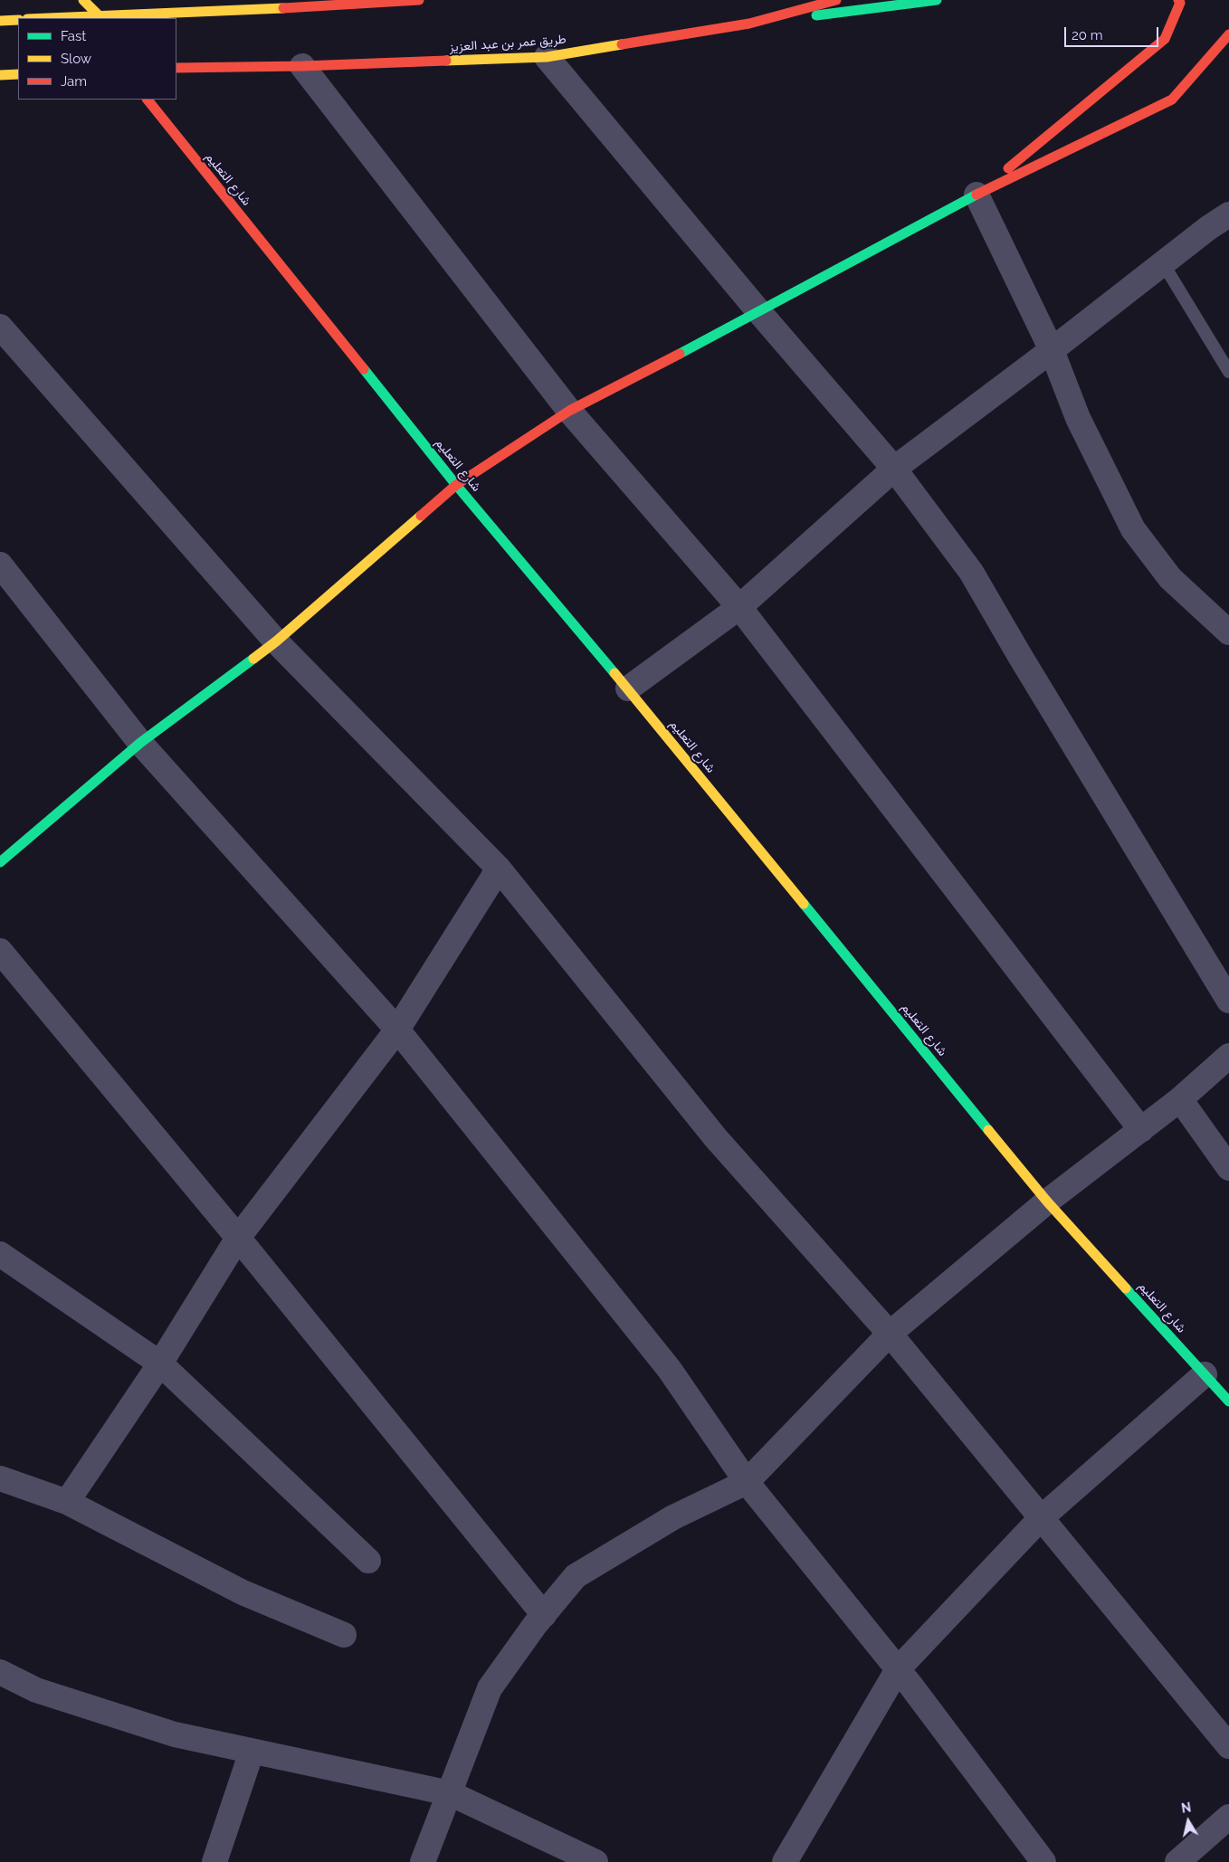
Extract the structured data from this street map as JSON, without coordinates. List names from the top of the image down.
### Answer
{
  "streets": {
    "street": ["طريق عمر بن عبد العزيز", "شارع التعليم"]
  },
  "legend": ["Fast", "Slow", "Jam"],
  "scale_bar": "20 m",
  "north": "top"
}
